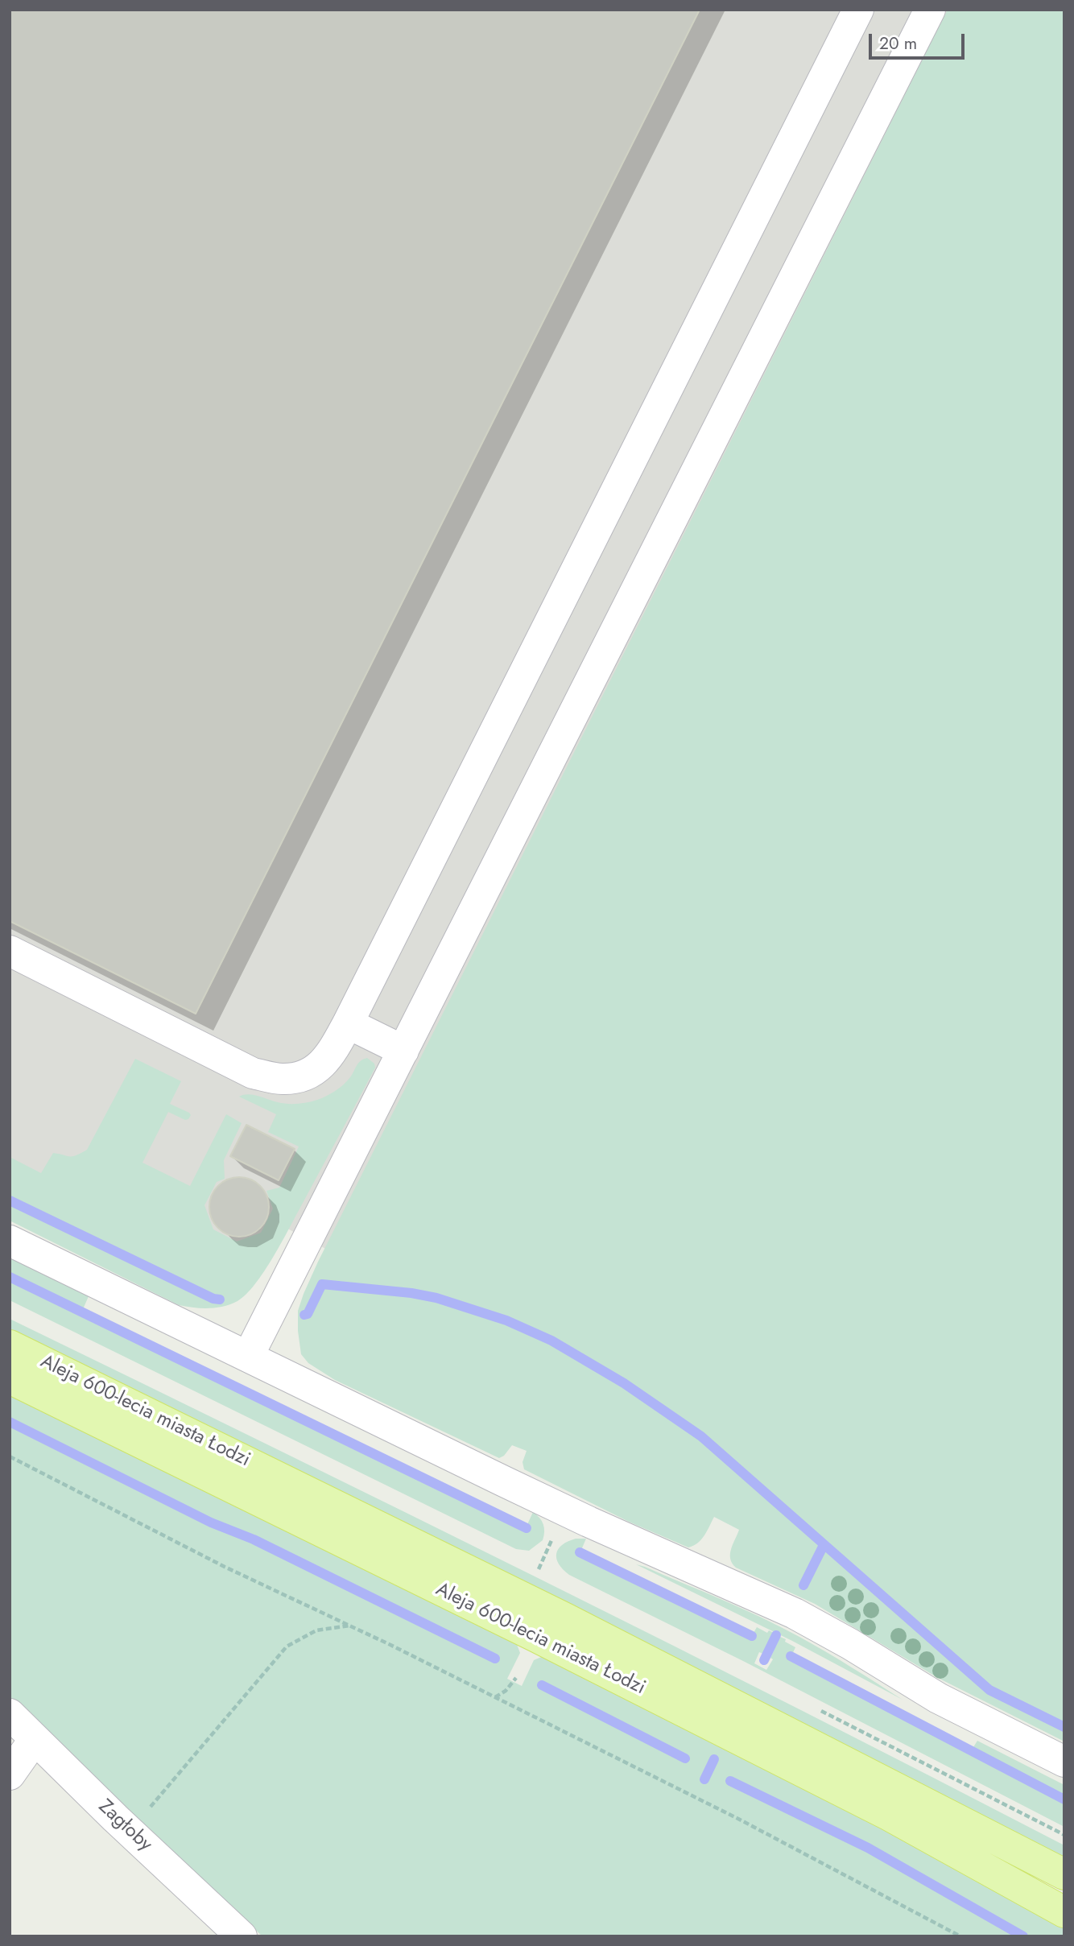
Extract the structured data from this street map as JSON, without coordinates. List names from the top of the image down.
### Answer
{
  "streets": {
    "main road": ["Aleja 600-lecia miasta Łodzi"],
    "street": ["Zagłoby"]
  },
  "scale_bar": "20 m"
}
